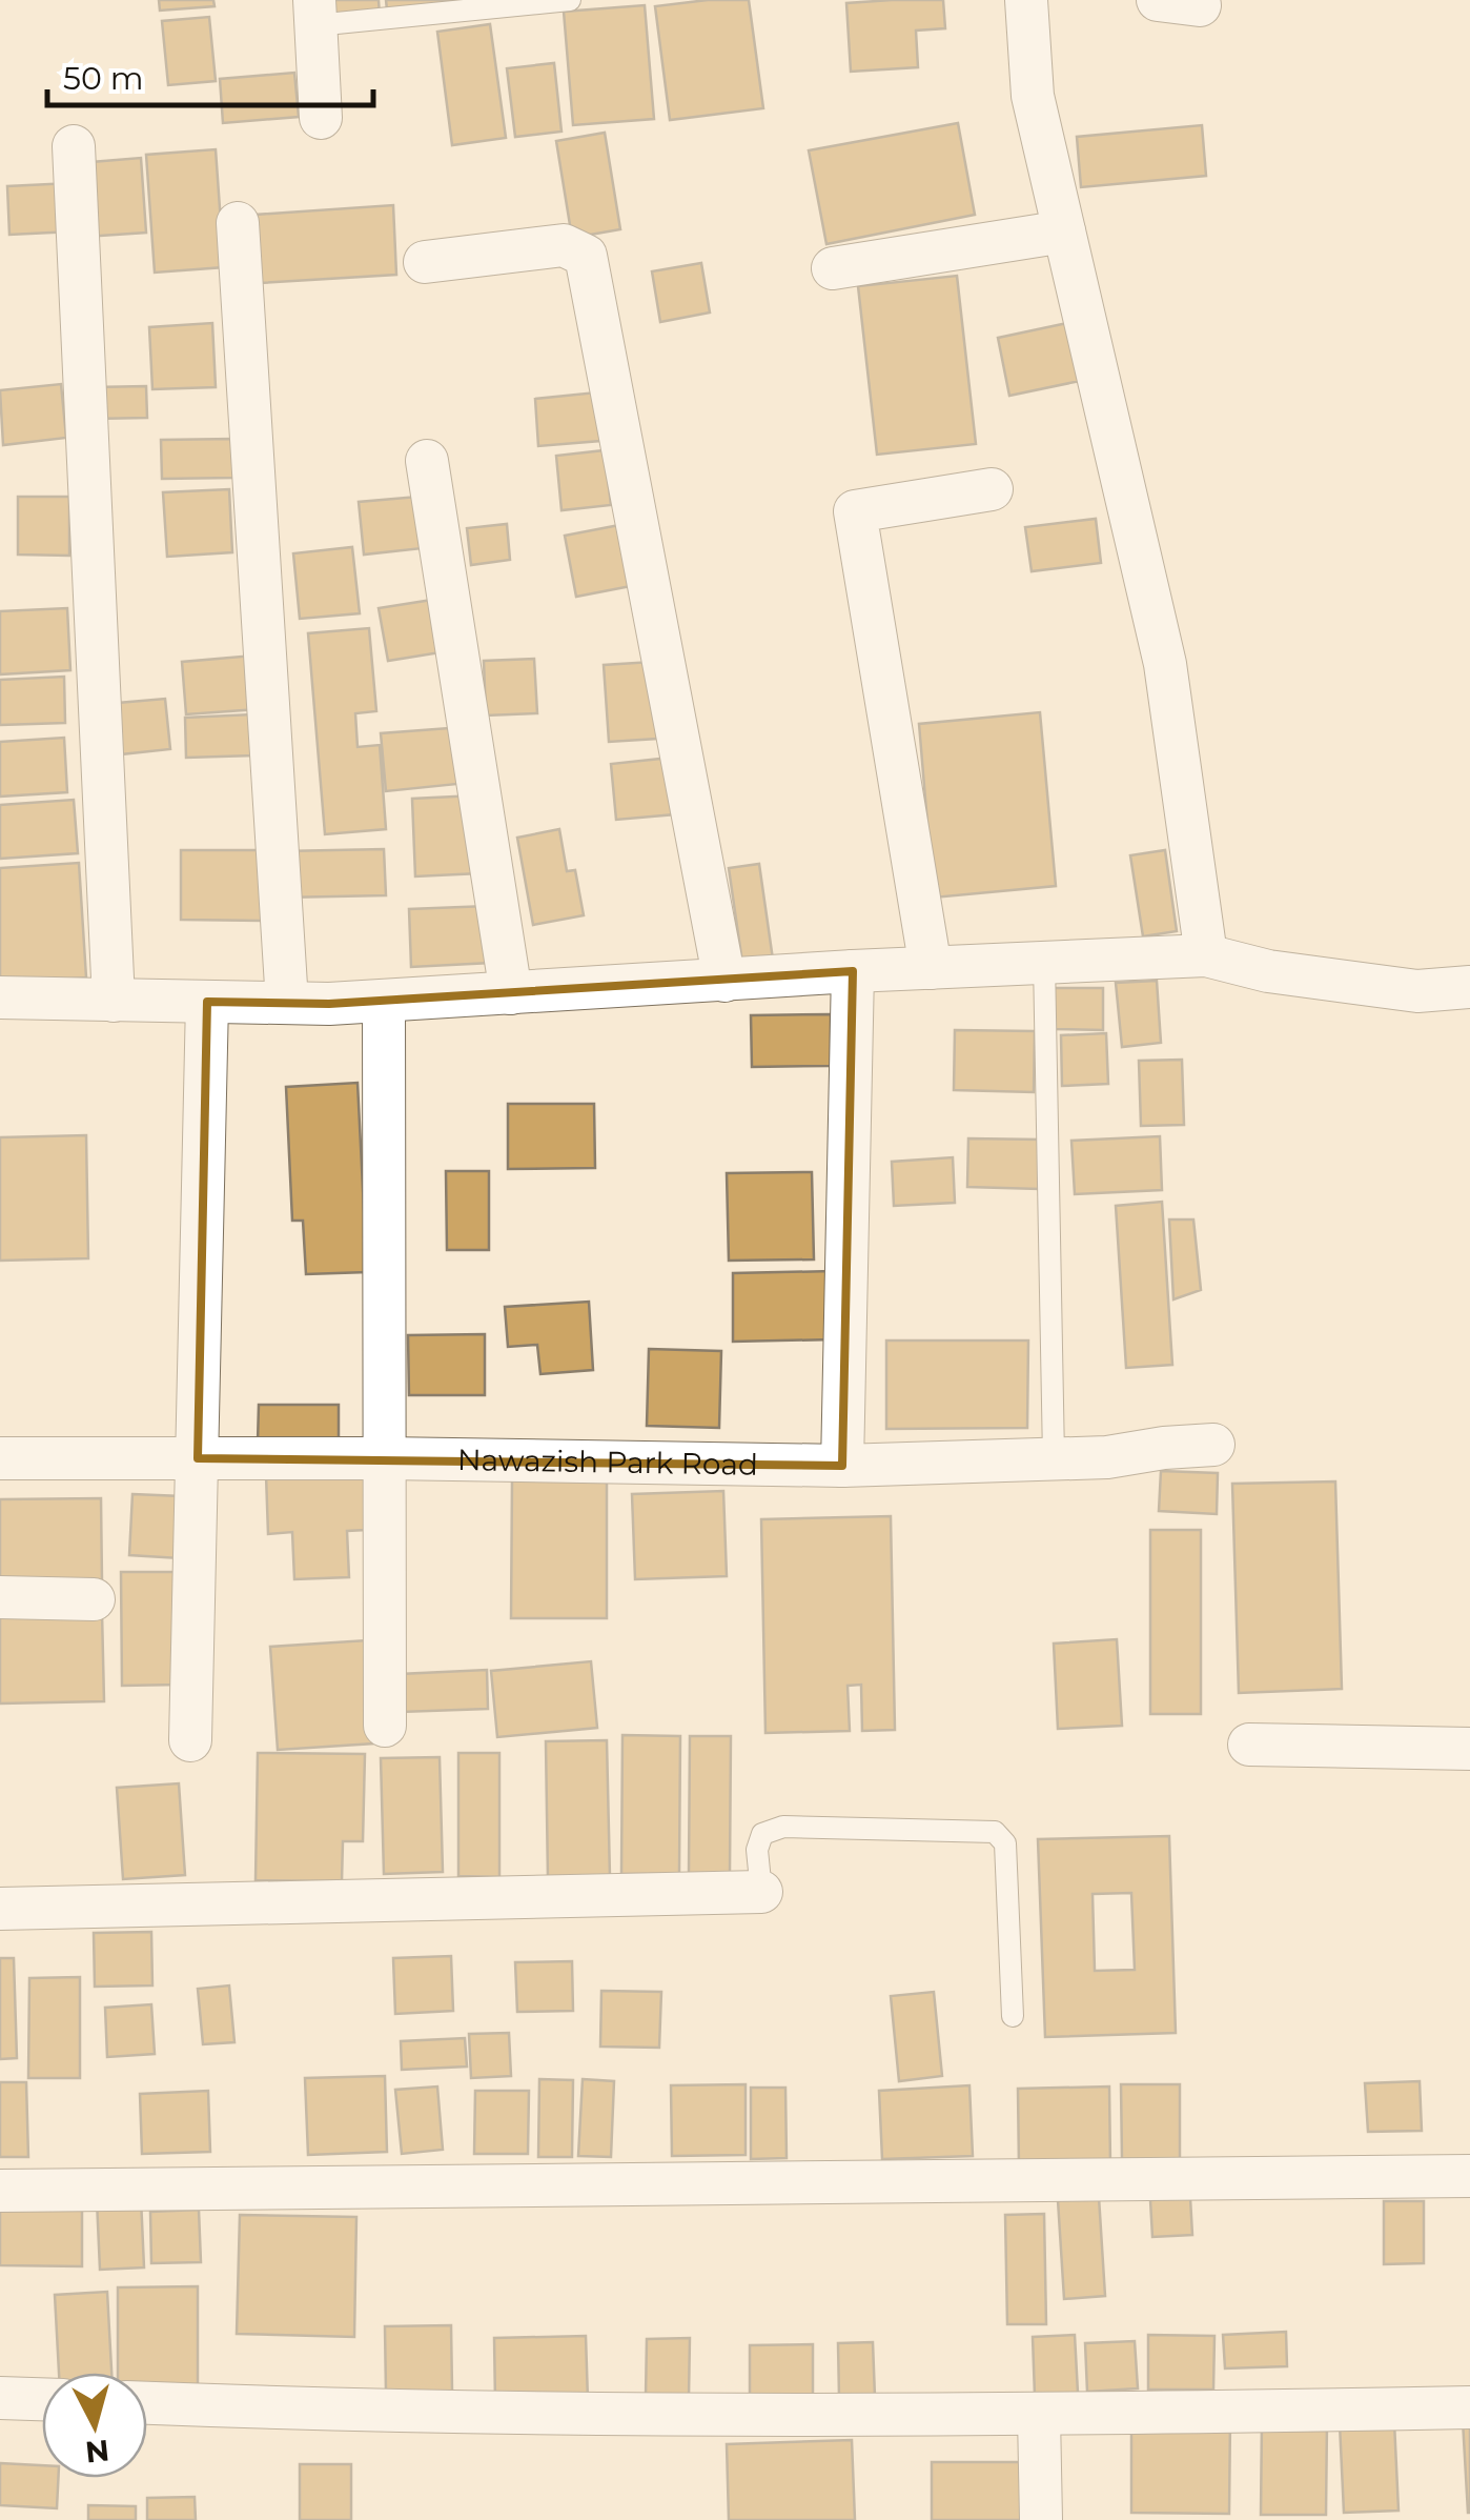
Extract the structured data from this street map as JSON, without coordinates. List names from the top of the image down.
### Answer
{
  "streets": {
    "street": ["Nawazish Park Road"]
  },
  "scale_bar": "50 m",
  "north": "bottom"
}
